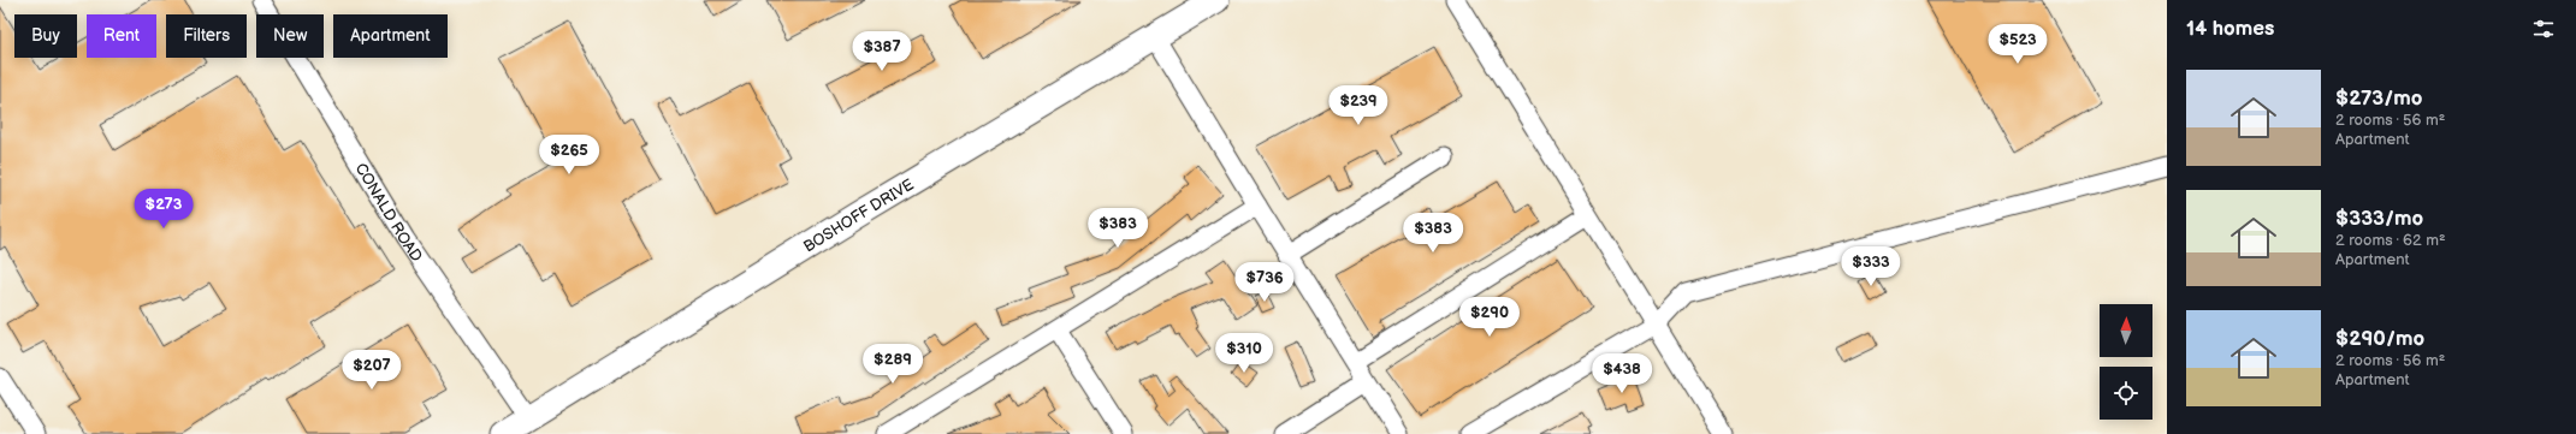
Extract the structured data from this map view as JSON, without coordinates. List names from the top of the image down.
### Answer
{
  "streets": {
    "main road": ["BOSHOFF DRIVE"],
    "street": ["CONALD ROAD"]
  },
  "crossings": [
    ["CONALD ROAD", "BOSHOFF DRIVE"]
  ],
  "north": "top",
  "page": {
    "heading": "14 homes",
    "chip": [
      "Buy",
      "Rent",
      "Filters",
      "New",
      "Apartment"
    ],
    "price": [
      "$523",
      "$387",
      "$239",
      "$265",
      "$273",
      "$383",
      "$383",
      "$333",
      "$736",
      "$290",
      "$310",
      "$289",
      "$207",
      "$438"
    ],
    "list": [
      {
        "name": "$273/mo",
        "note": "2 rooms · 56 m² · Apartment"
      },
      {
        "name": "$333/mo",
        "note": "2 rooms · 62 m² · Apartment"
      },
      {
        "name": "$290/mo",
        "note": "2 rooms · 56 m² · Apartment"
      }
    ]
  }
}
